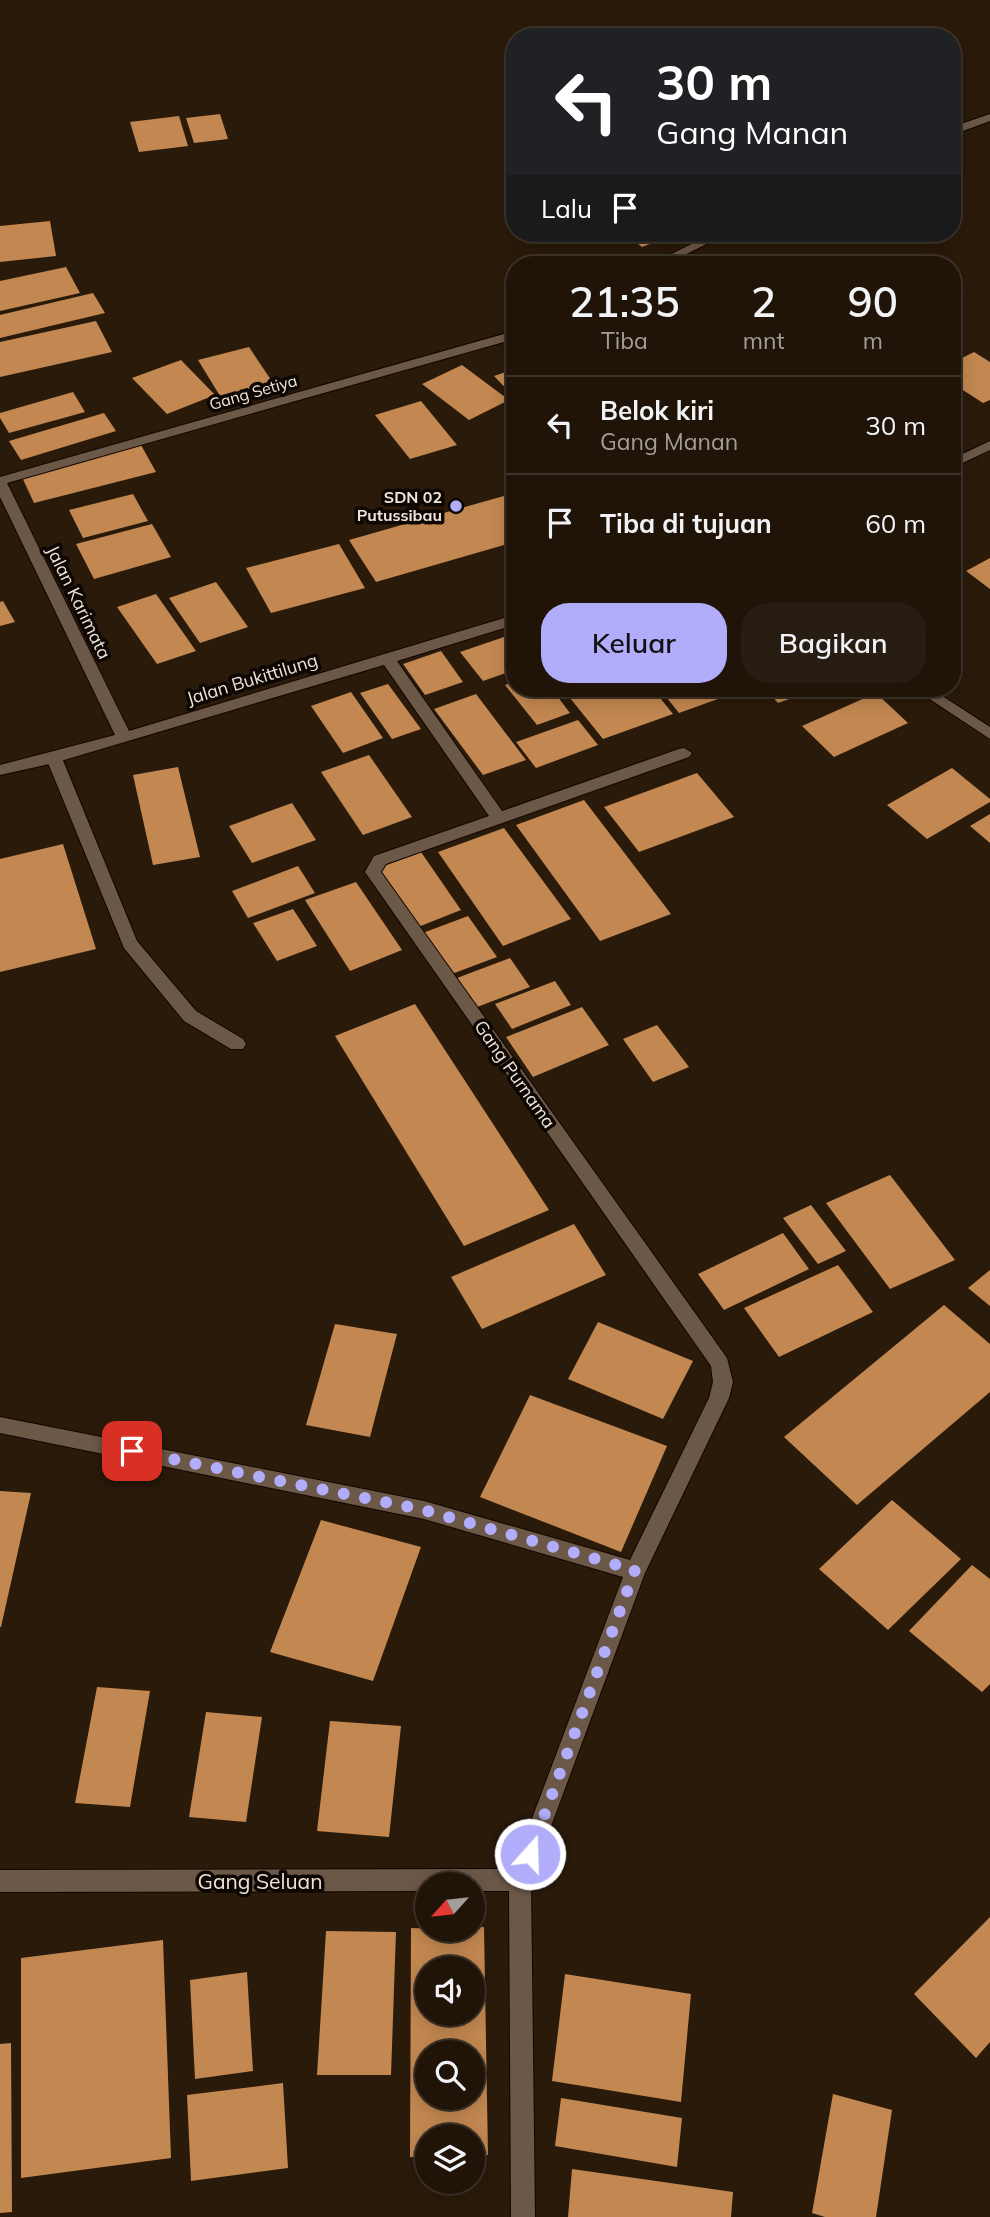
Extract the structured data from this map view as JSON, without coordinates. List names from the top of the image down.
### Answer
{
  "streets": {
    "street": [
      "Gang Setiya",
      "Jalan Karimata",
      "Jalan Bukittilung",
      "Gang Purnama",
      "Gang Seluan"
    ]
  },
  "crossings": [
    ["Gang Setiya", "Jalan Karimata"],
    ["Jalan Karimata", "Jalan Bukittilung"]
  ],
  "places": ["SDN 02 Putussibau"],
  "north": "bottom left",
  "page": {
    "turn": ["30 m", "Gang Manan"],
    "then": "Lalu",
    "eta": [
      "21:35",
      "Tiba",
      "2",
      "mnt",
      "90",
      "m"
    ],
    "list": [
      {
        "name": "Belok kiri",
        "note": "Gang Manan",
        "value": "30 m"
      },
      {
        "name": "Tiba di tujuan",
        "value": "60 m"
      }
    ],
    "buttons": ["Keluar", "Bagikan"]
  }
}
